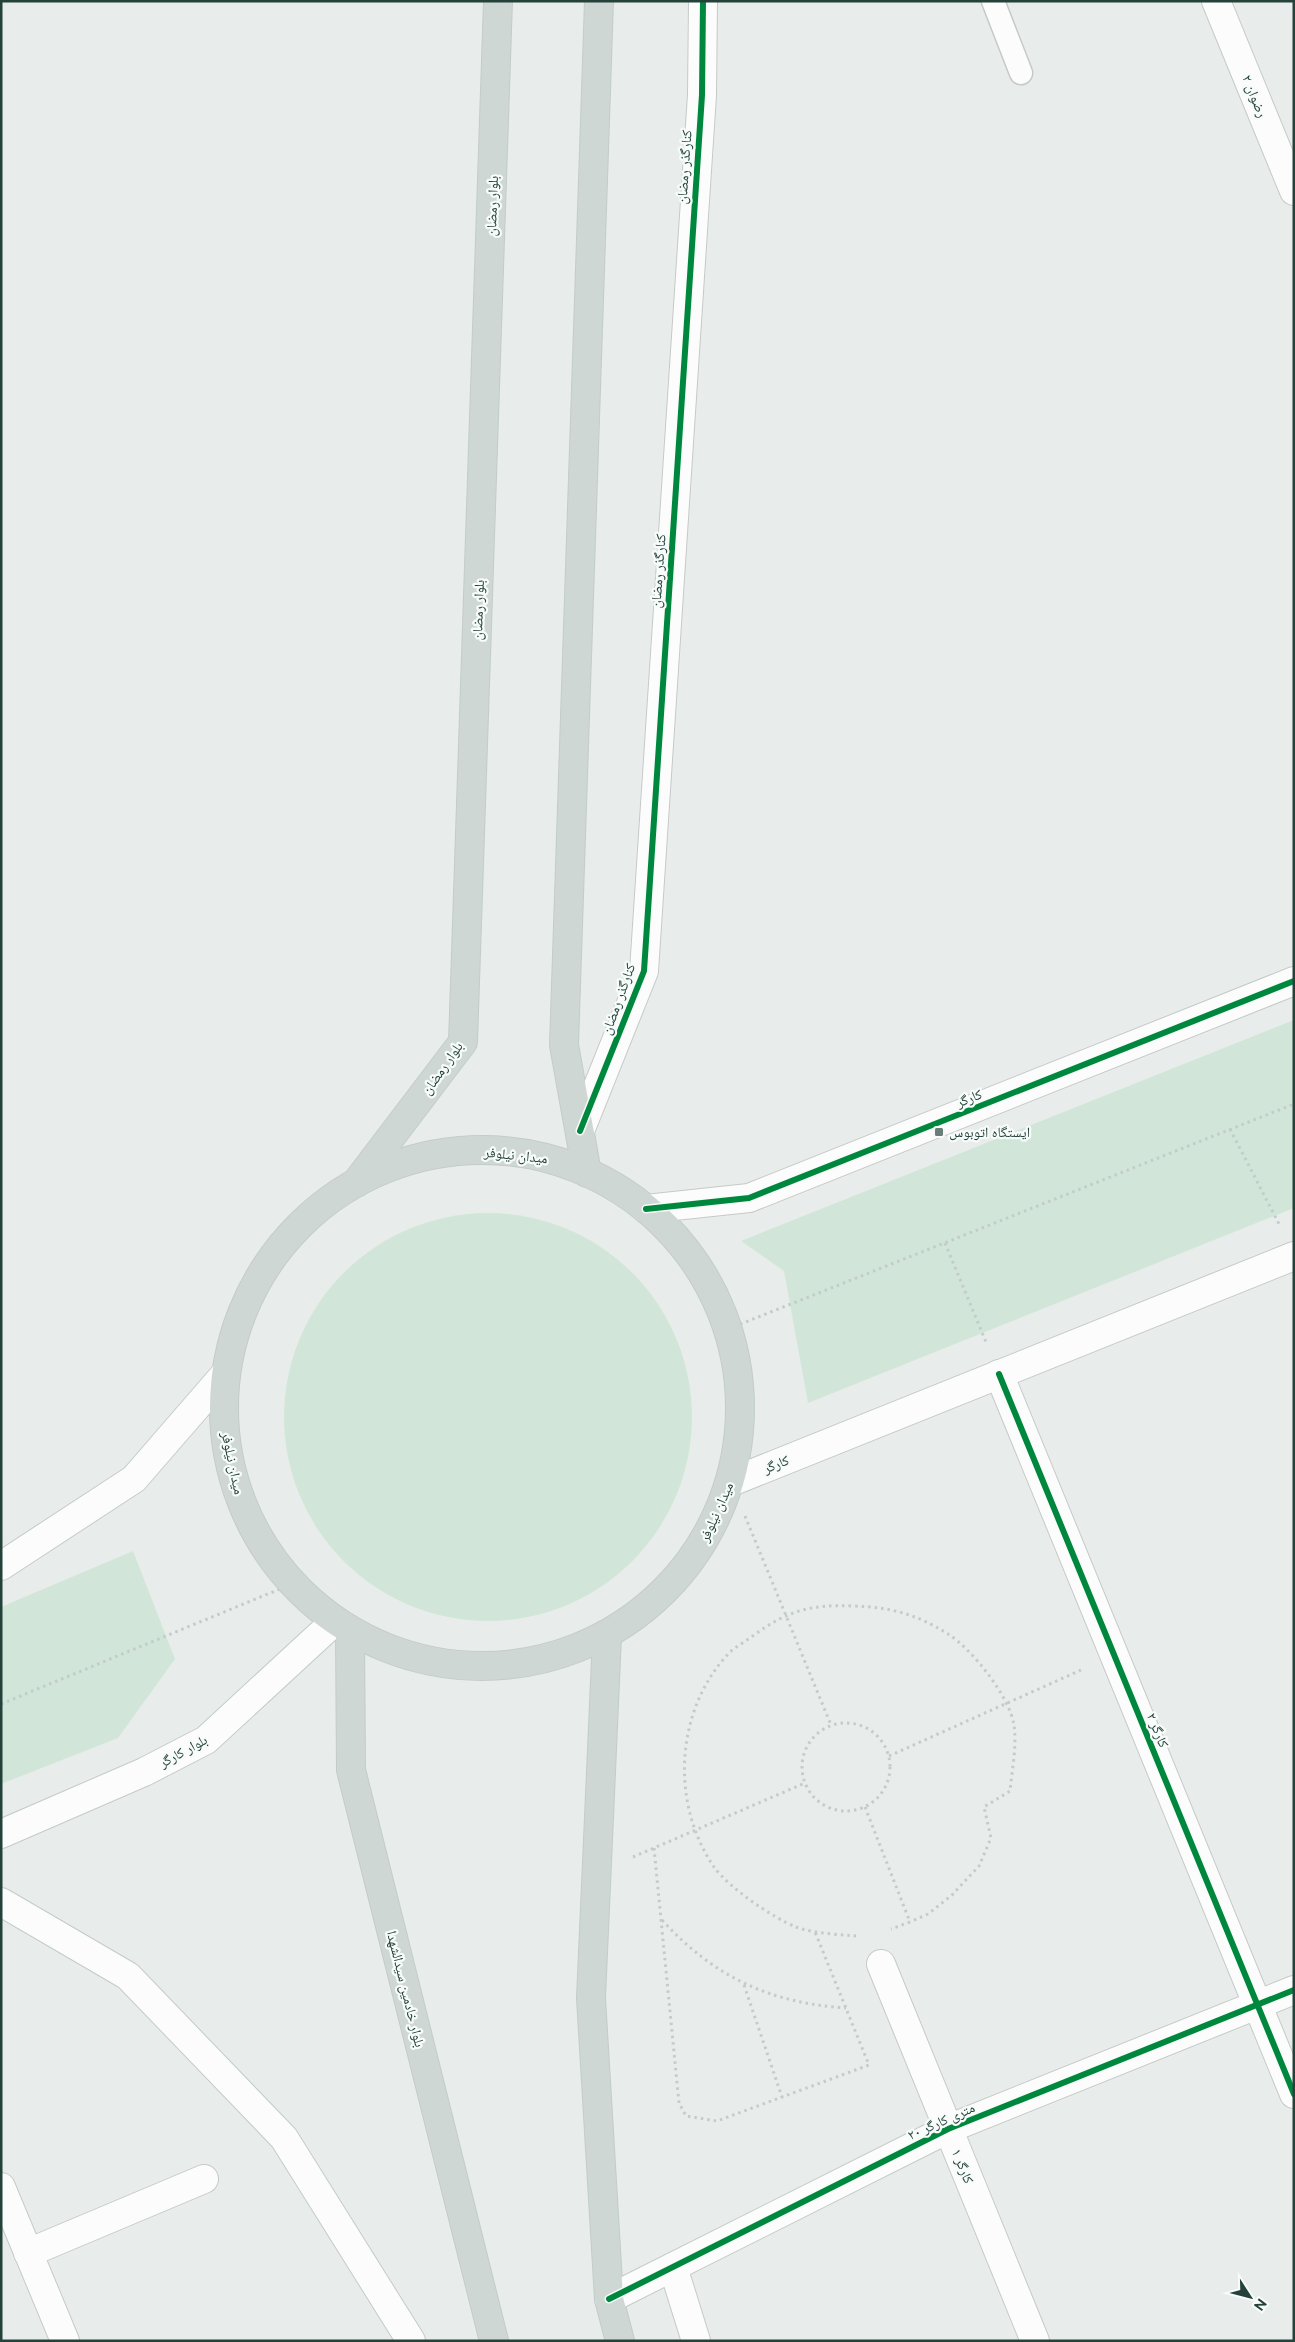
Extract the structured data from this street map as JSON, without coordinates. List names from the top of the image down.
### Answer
{
  "streets": {
    "main road": ["بلوار رمضان", "میدان نیلوفر", "بلوار خادمین سیدالشهدا"],
    "street": [
      "رضوان ۲",
      "کنارگذر رمضان",
      "کارگر",
      "کارگر ۲",
      "بلوار کارگر",
      "۲۰ متری کارگر",
      "کارگر ۱"
    ]
  },
  "crossings": [
    ["بلوار رمضان", "میدان نیلوفر"],
    ["کارگر", "میدان نیلوفر"],
    ["کارگر", "کارگر ۲"],
    ["میدان نیلوفر", "بلوار کارگر"],
    ["میدان نیلوفر", "بلوار خادمین سیدالشهدا"],
    ["کارگر ۲", "۲۰ متری کارگر"],
    ["بلوار کارگر", "بلوار خادمین سیدالشهدا"],
    ["۲۰ متری کارگر", "کارگر ۱"]
  ],
  "places": {
    "transit": ["ایستگاه اتوبوس"]
  },
  "north": "bottom right"
}
